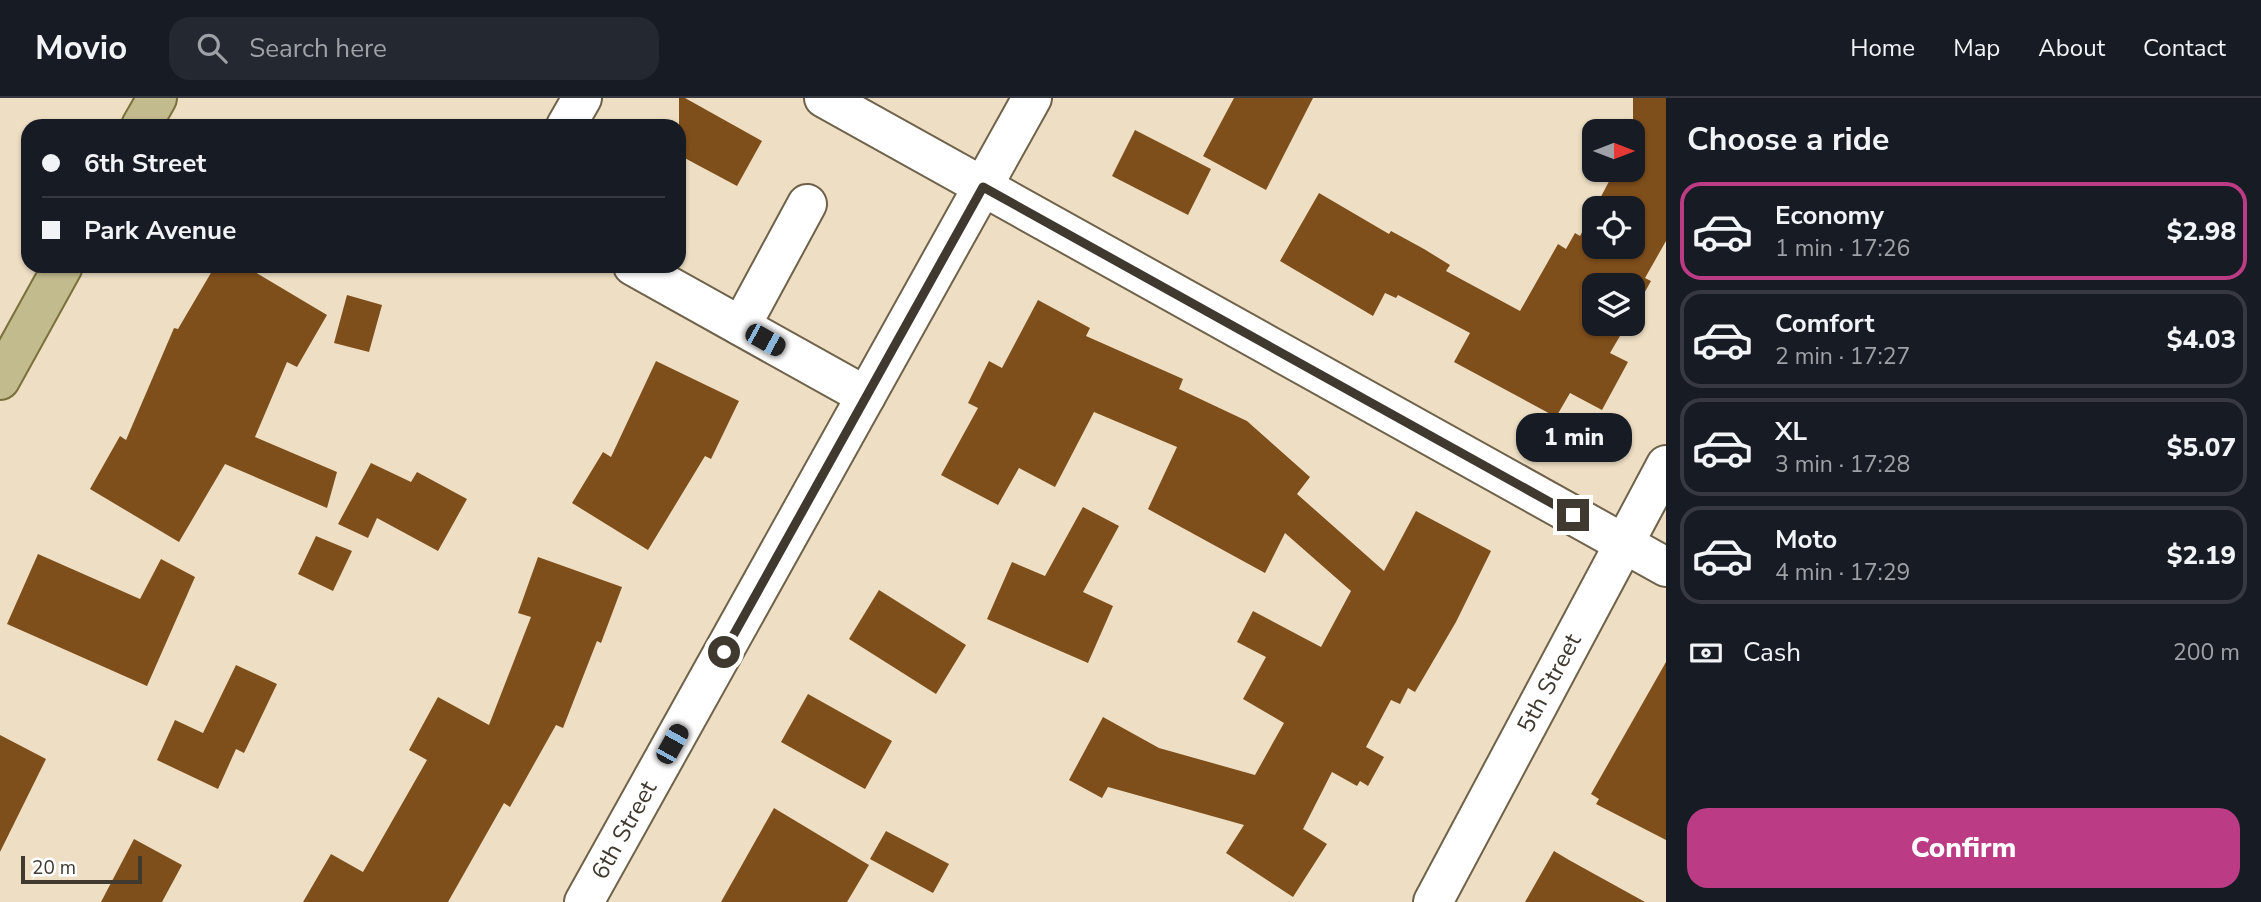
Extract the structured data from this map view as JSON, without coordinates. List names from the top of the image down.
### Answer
{
  "streets": {
    "street": ["5th Street", "6th Street"]
  },
  "scale_bar": "20 m",
  "north": "right",
  "page": {
    "header": "Movio",
    "search": "Search here",
    "nav": [
      "Home",
      "Map",
      "About",
      "Contact"
    ],
    "heading": "Choose a ride",
    "banner": ["6th Street", "Park Avenue"],
    "list": [
      {
        "name": "Economy",
        "note": "1 min · 17:26",
        "value": "$2.98"
      },
      {
        "name": "Comfort",
        "note": "2 min · 17:27",
        "value": "$4.03"
      },
      {
        "name": "XL",
        "note": "3 min · 17:28",
        "value": "$5.07"
      },
      {
        "name": "Moto",
        "note": "4 min · 17:29",
        "value": "$2.19"
      }
    ],
    "bubble": "1 min",
    "pay": ["Cash", "200 m"],
    "buttons": "Confirm",
    "scale": "20 m"
  }
}
